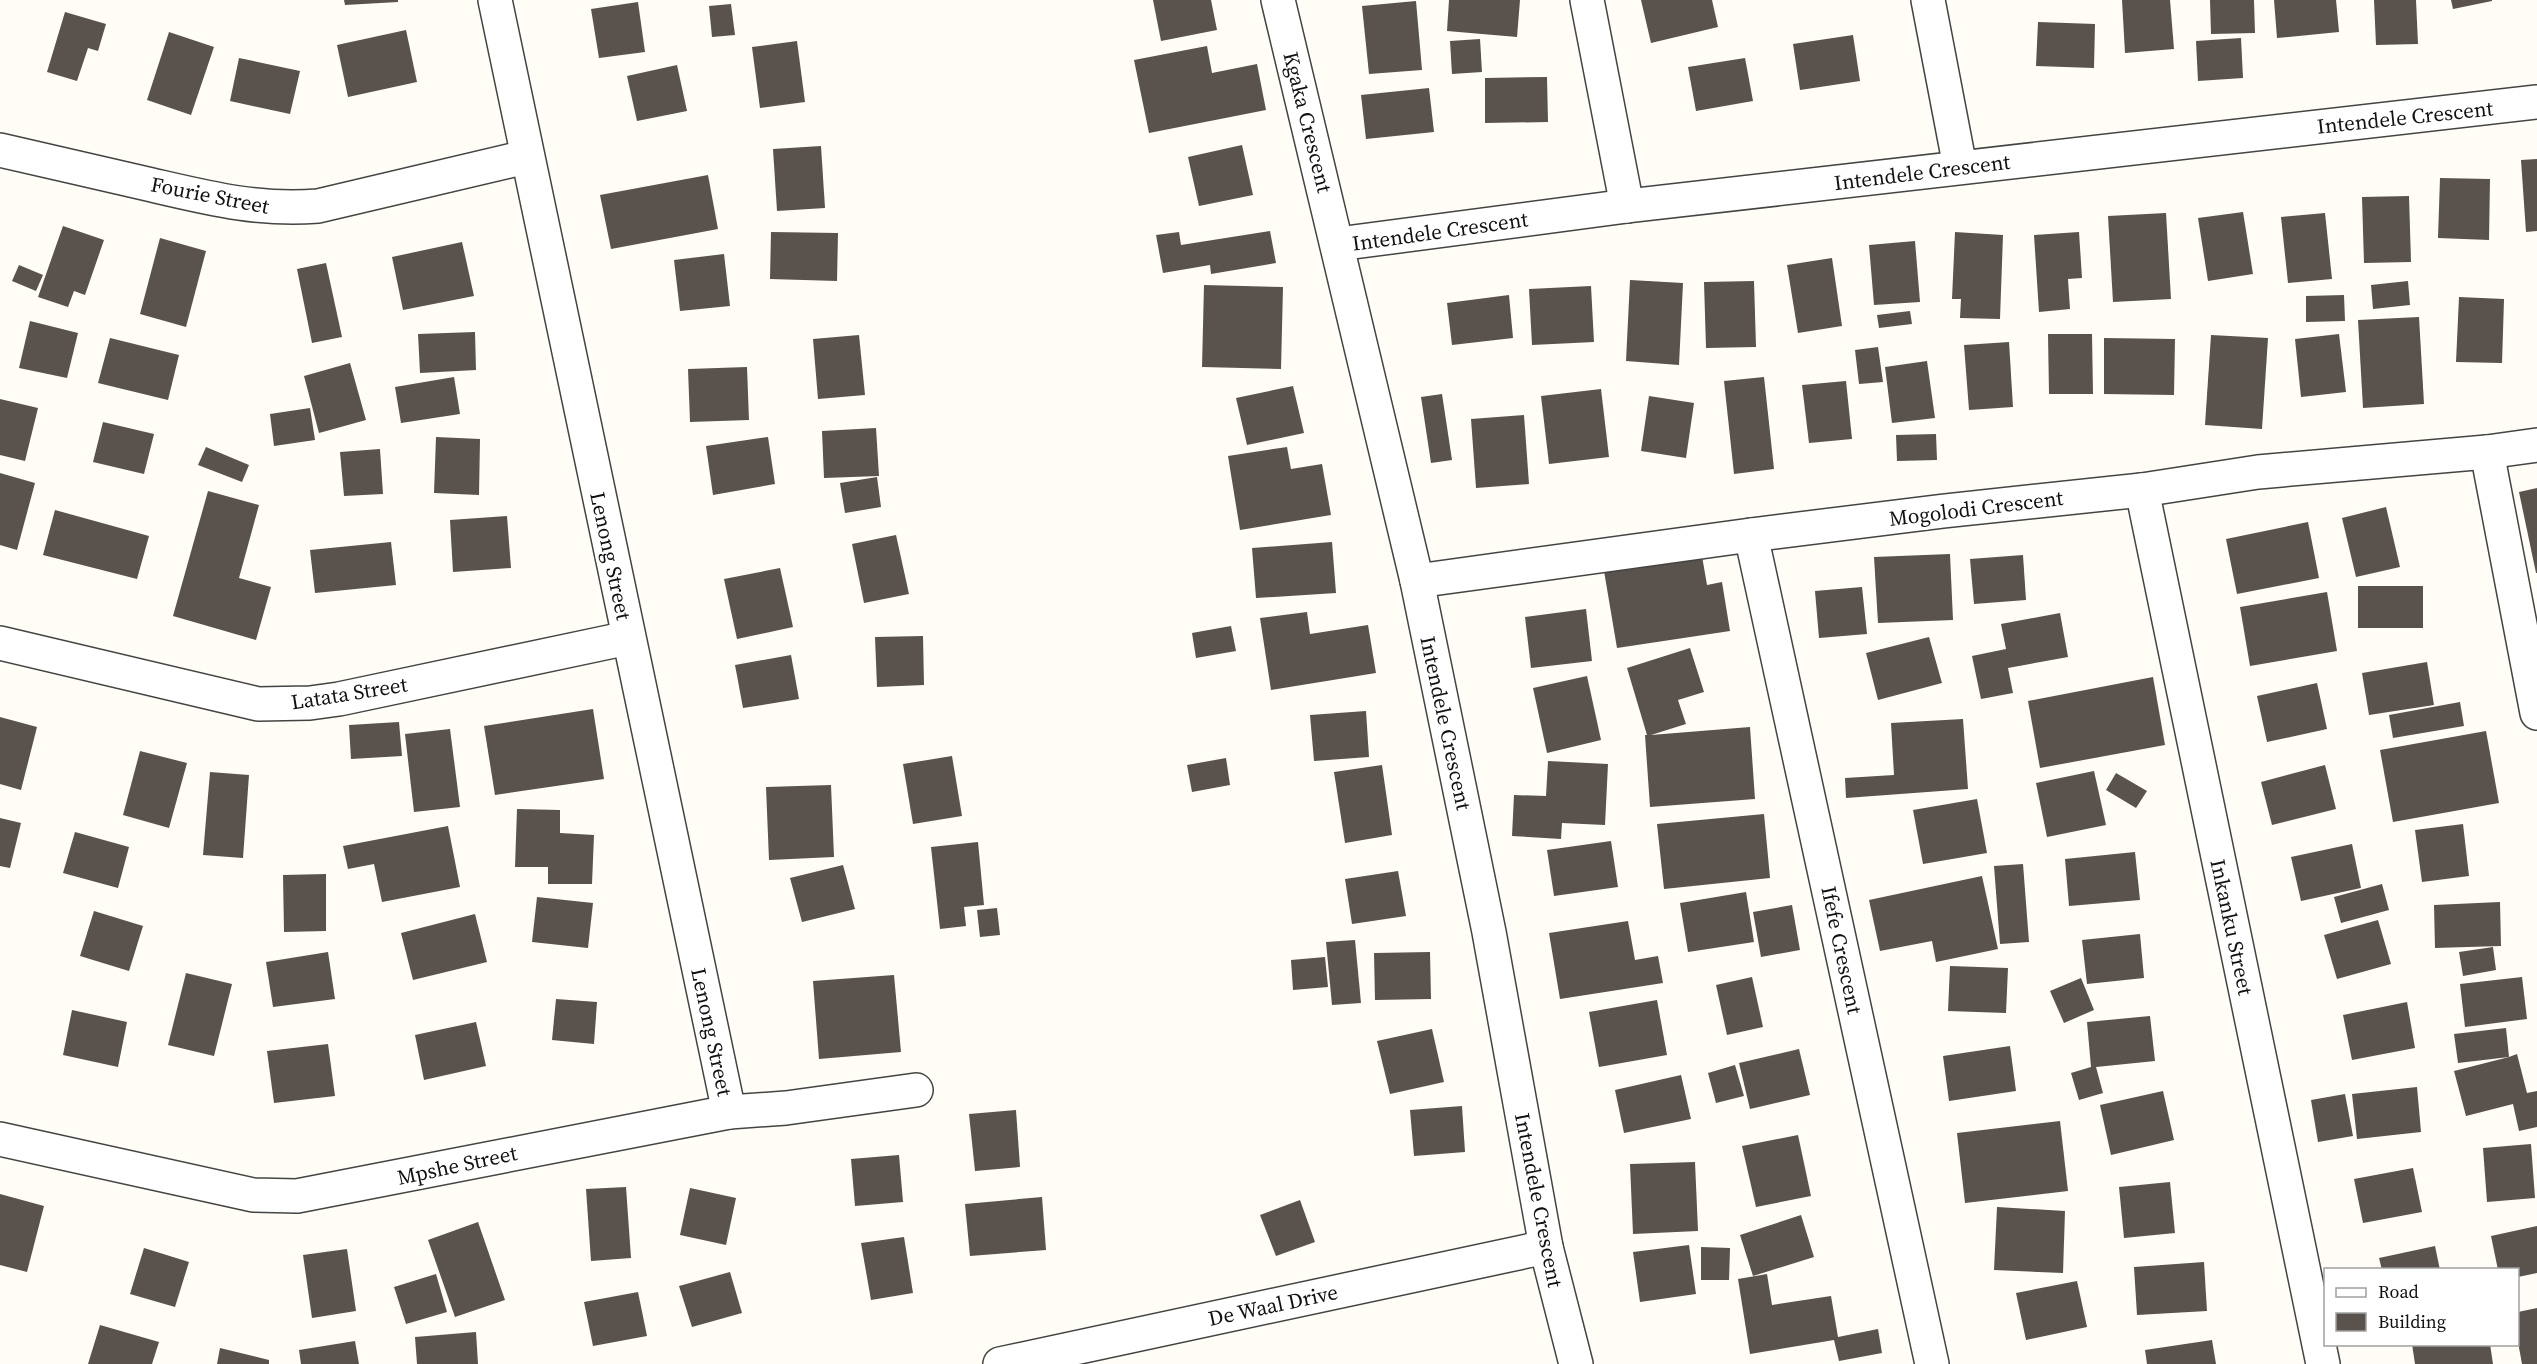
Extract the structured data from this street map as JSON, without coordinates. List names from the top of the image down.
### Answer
{
  "streets": {
    "street": [
      "Intendele Crescent",
      "Kgaka Crescent",
      "Fourie Street",
      "Mogolodi Crescent",
      "Lenong Street",
      "Latata Street",
      "Inkanku Street",
      "Ifefe Crescent",
      "Mpshe Street",
      "De Waal Drive"
    ]
  },
  "crossings": [
    ["Intendele Crescent", "Kgaka Crescent"],
    ["Intendele Crescent", "Mogolodi Crescent"],
    ["Intendele Crescent", "De Waal Drive"],
    ["Fourie Street", "Lenong Street"],
    ["Mogolodi Crescent", "Inkanku Street"],
    ["Mogolodi Crescent", "Ifefe Crescent"],
    ["Lenong Street", "Latata Street"],
    ["Lenong Street", "Mpshe Street"]
  ],
  "legend": ["Road", "Building"]
}
